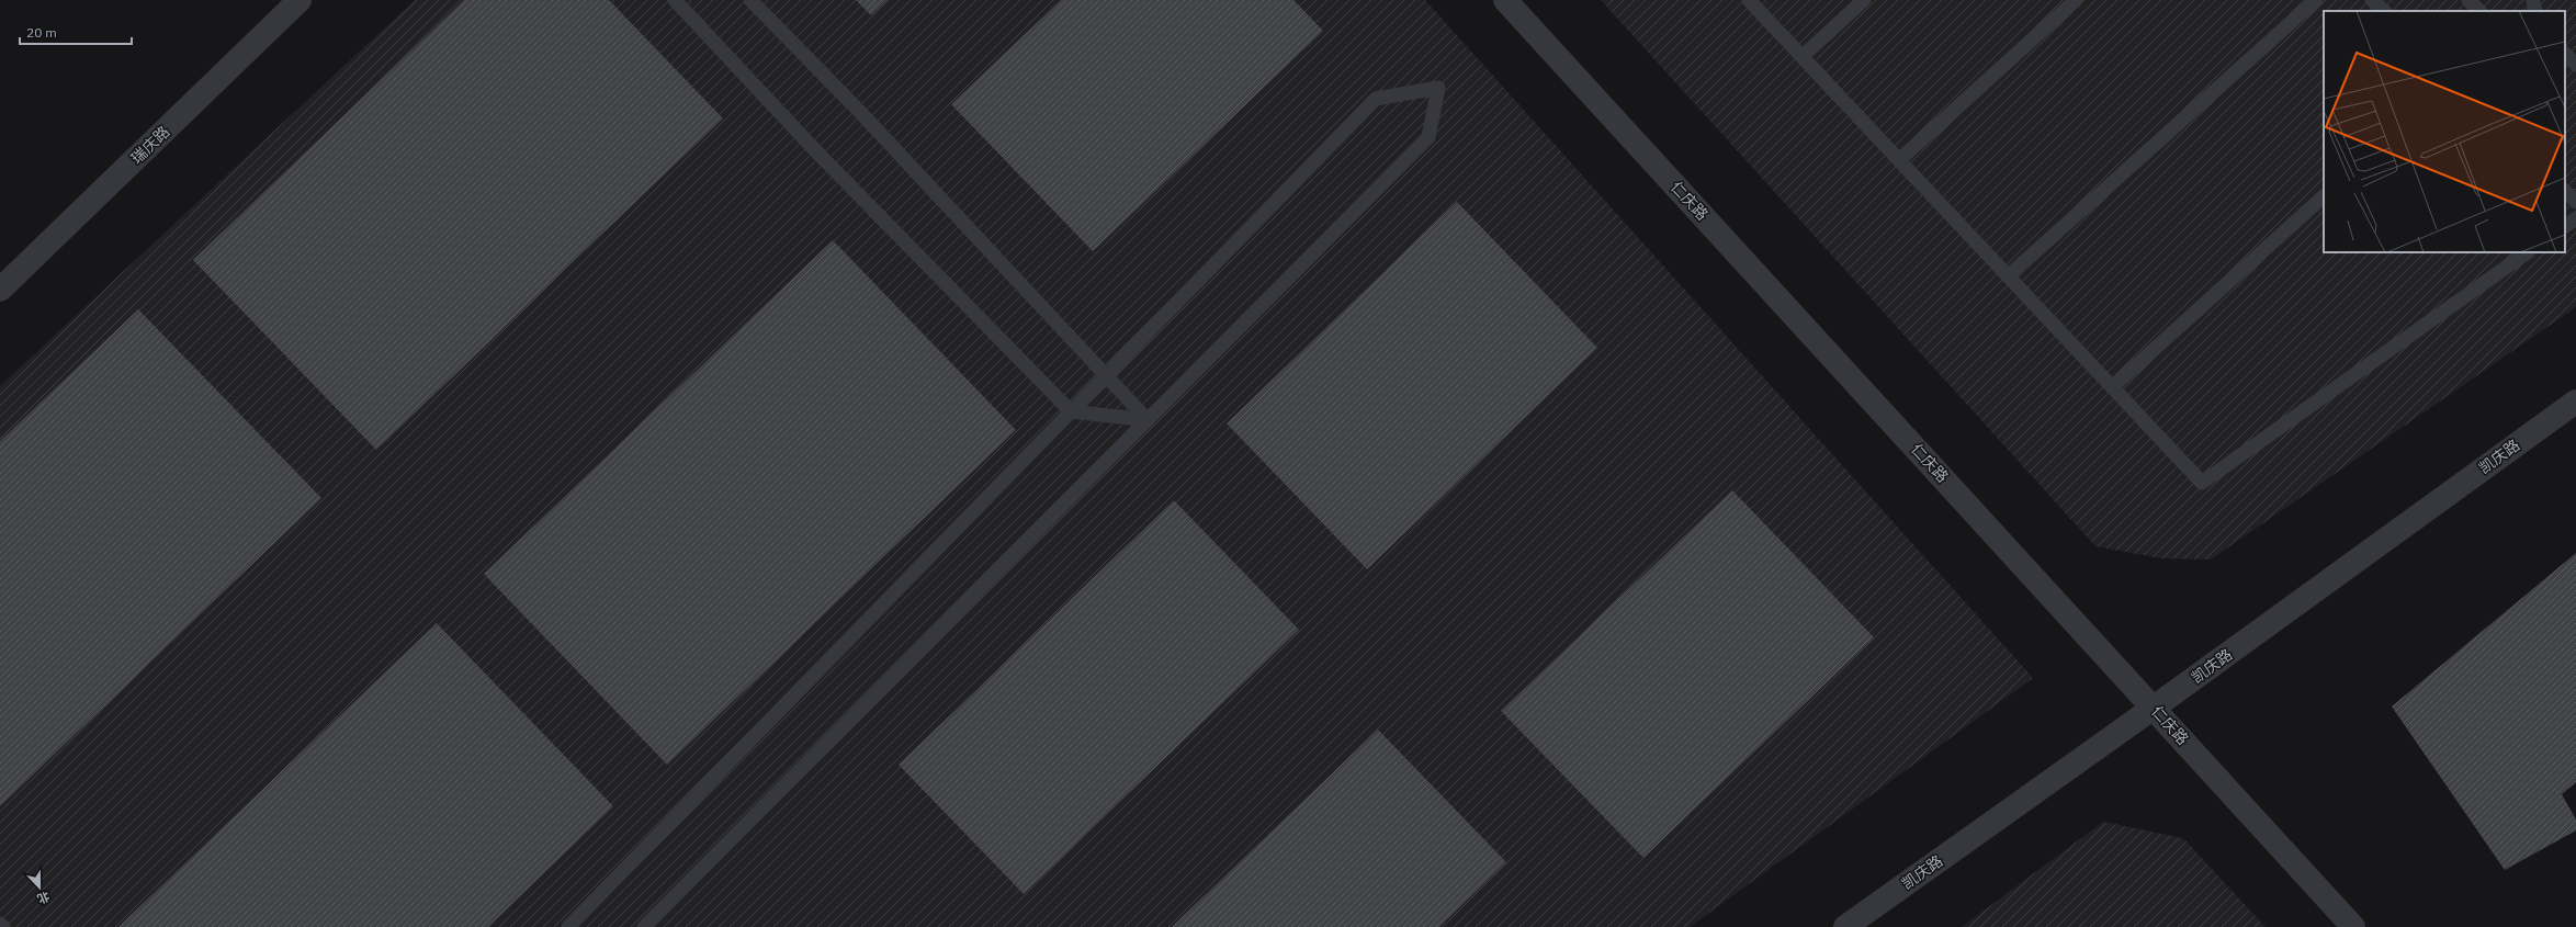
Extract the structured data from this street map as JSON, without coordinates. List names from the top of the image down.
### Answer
{
  "streets": {
    "street": ["瑞庆路", "仁庆路", "凯庆路"]
  },
  "crossings": [
    ["仁庆路", "凯庆路"]
  ],
  "scale_bar": "20 m",
  "north": "bottom"
}
